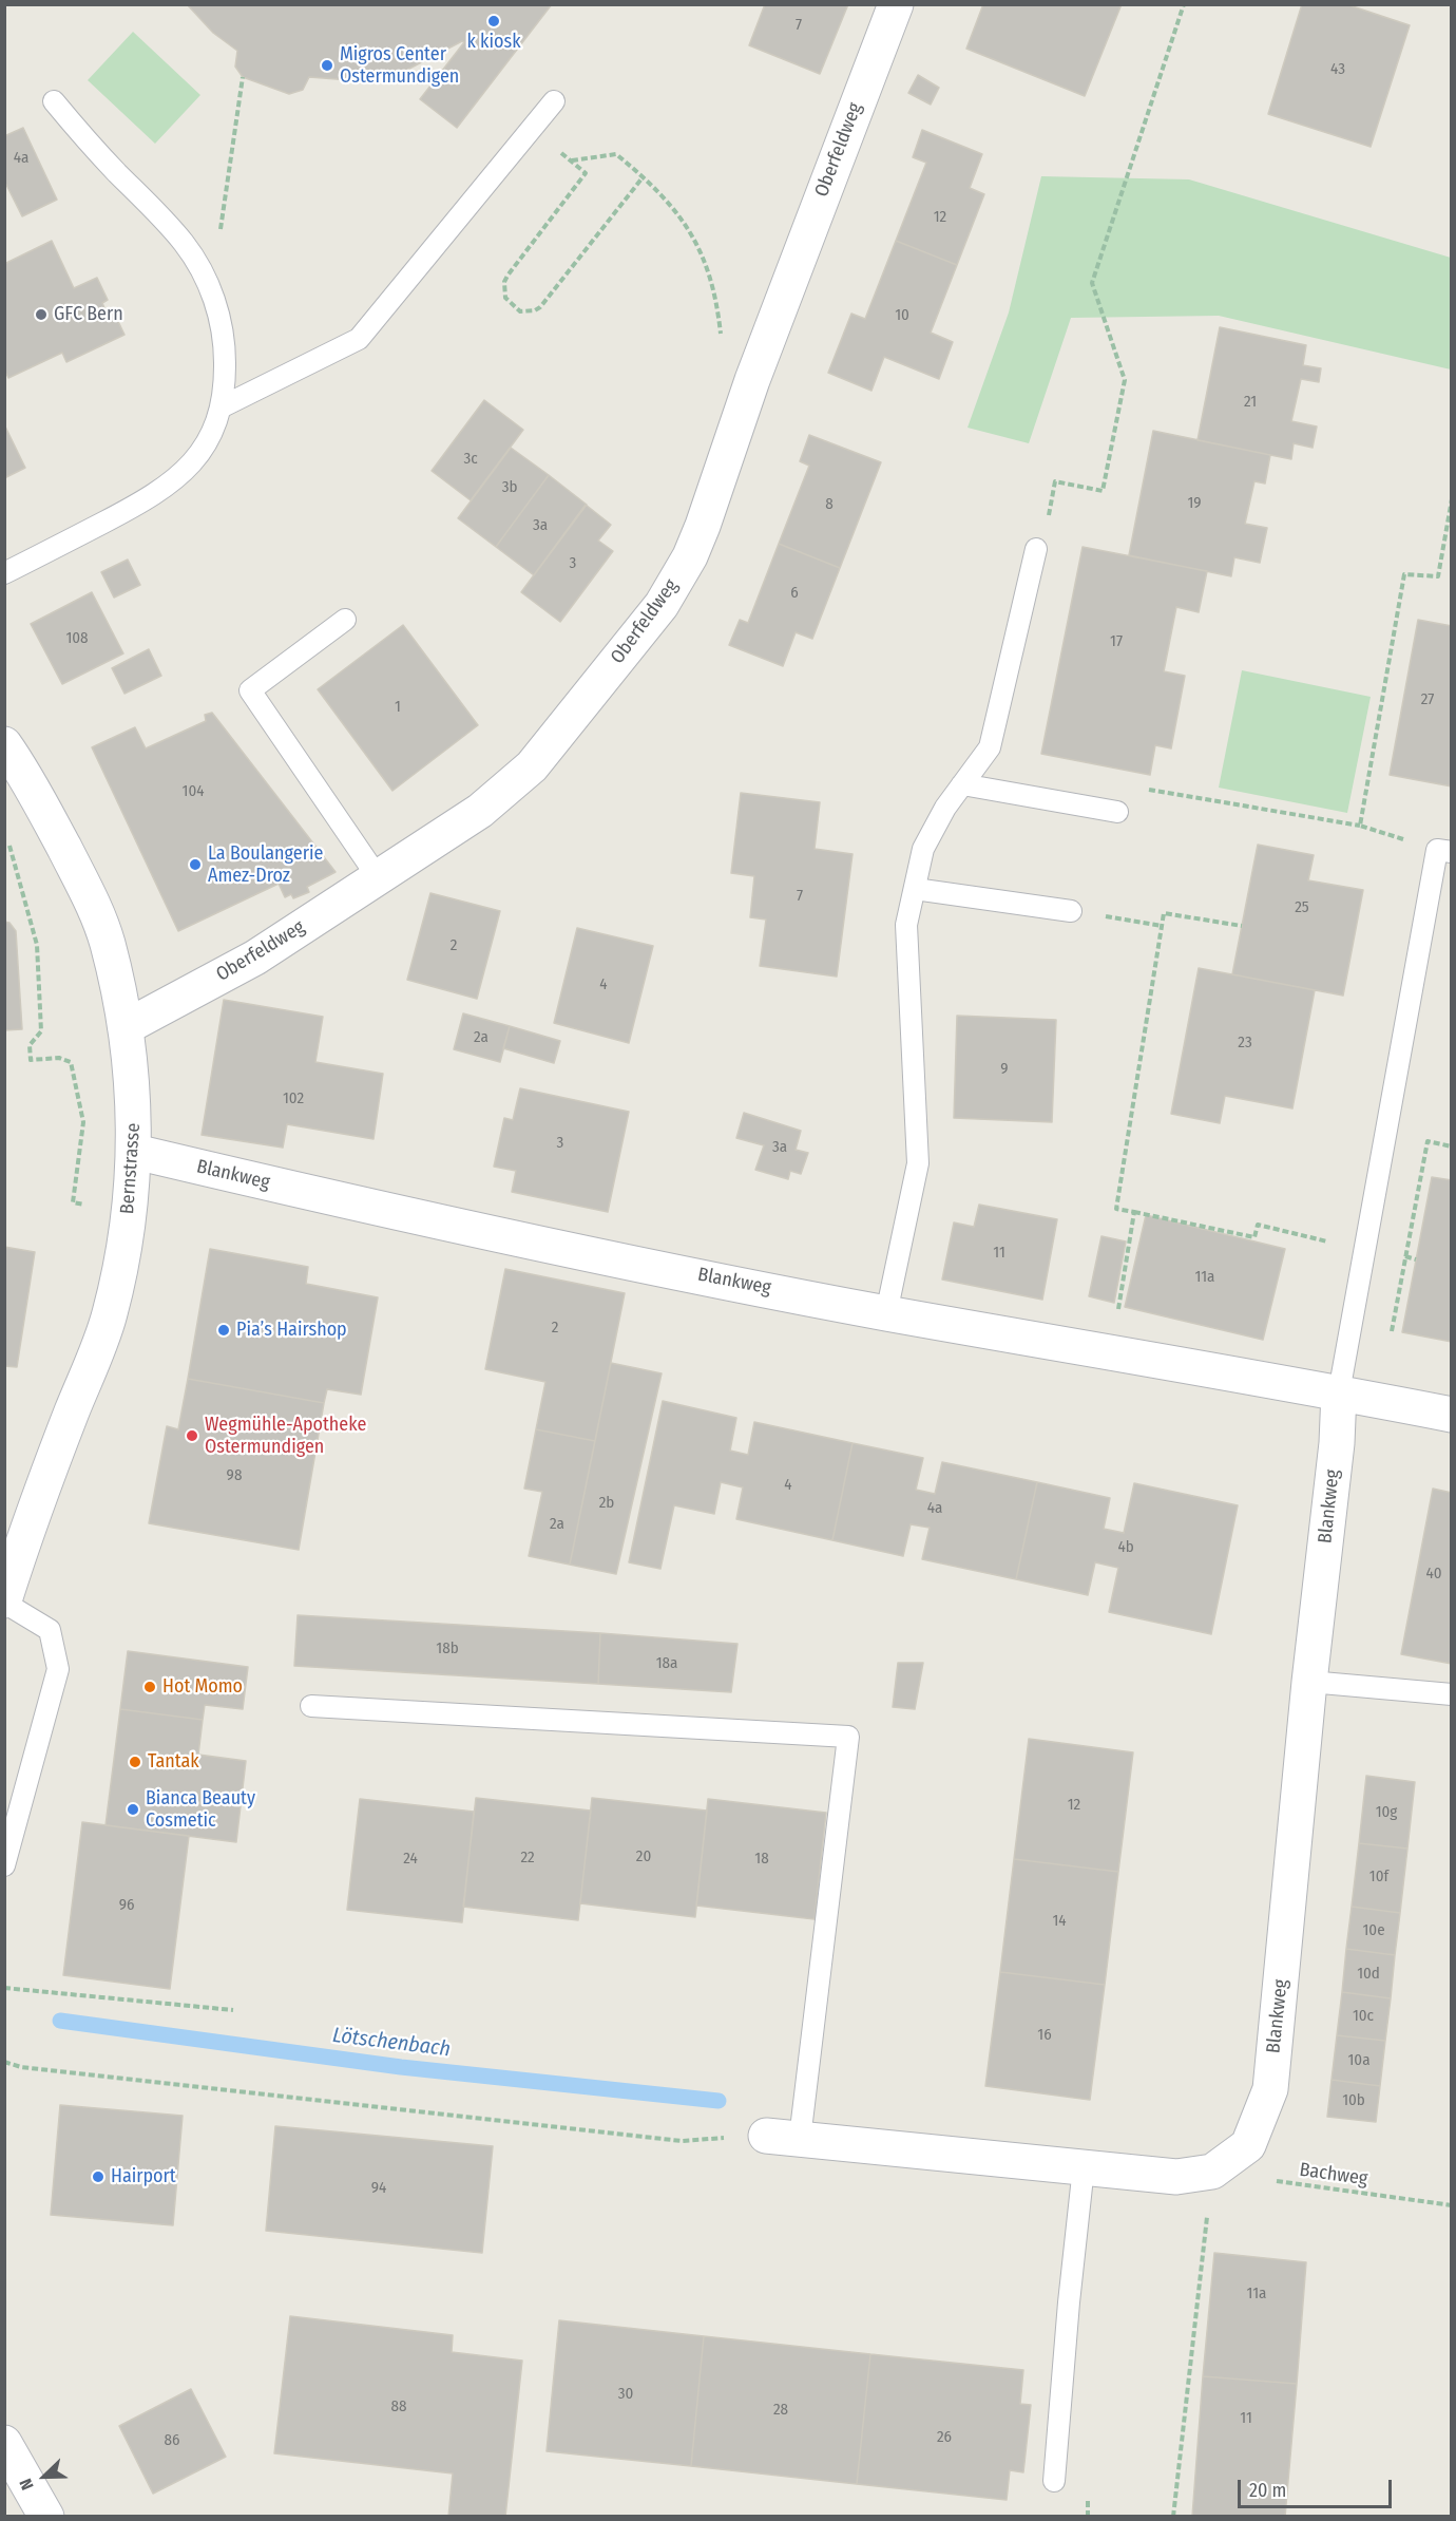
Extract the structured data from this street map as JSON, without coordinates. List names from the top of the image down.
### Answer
{
  "streets": {
    "street": ["Oberfeldweg", "Bernstrasse", "Blankweg"],
    "path": ["Bachweg"]
  },
  "crossings": [
    ["Oberfeldweg", "Bernstrasse"],
    ["Bernstrasse", "Blankweg"],
    ["Blankweg", "Bachweg"]
  ],
  "water": ["Lötschenbach"],
  "places": [
    "k kiosk",
    "Migros Center Ostermundigen",
    "GFC Bern",
    "La Boulangerie Amez-Droz",
    "Pia’s Hairshop",
    "Wegmühle-Apotheke Ostermundigen",
    "Hot Momo",
    "Tantak",
    "Bianca Beauty Cosmetic",
    "Hairport"
  ],
  "house_numbers": [
    "7",
    "43",
    "4a",
    "12",
    "10",
    "21",
    "3c",
    "3b",
    "19",
    "8",
    "3a",
    "3",
    "6",
    "108",
    "17",
    "27",
    "1",
    "104",
    "7",
    "25",
    "2",
    "4",
    "2a",
    "23",
    "9",
    "102",
    "3",
    "3a",
    "11",
    "11a",
    "2",
    "98",
    "4",
    "2b",
    "4a",
    "2a",
    "4b",
    "40",
    "18b",
    "18a",
    "12",
    "10g",
    "20",
    "22",
    "24",
    "18",
    "10f",
    "96",
    "14",
    "10e",
    "10d",
    "10c",
    "16",
    "10a",
    "10b",
    "94",
    "11a",
    "30",
    "88",
    "28",
    "11",
    "26",
    "86"
  ],
  "scale_bar": "20 m",
  "north": "bottom left"
}
